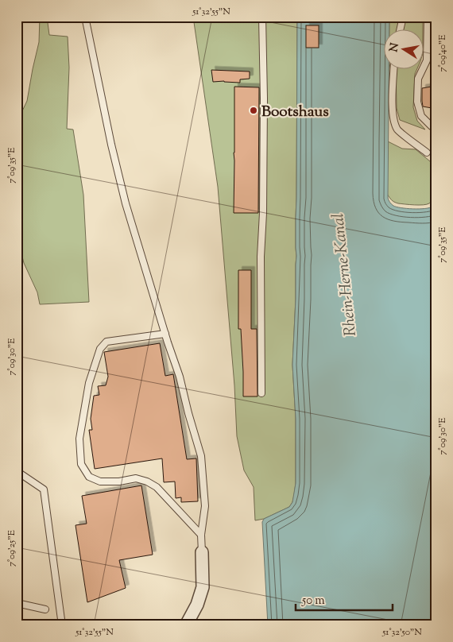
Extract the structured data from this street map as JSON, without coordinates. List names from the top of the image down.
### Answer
{
  "water": ["Rhein-Herne-Kanal"],
  "places": ["Bootshaus"],
  "scale_bar": "50 m",
  "north": "left",
  "coordinates": [
    "51°32'55\"N",
    "7°09'40\"E",
    "7°09'35\"E",
    "7°09'30\"E",
    "7°09'25\"E",
    "51°32'50\"N"
  ]
}
